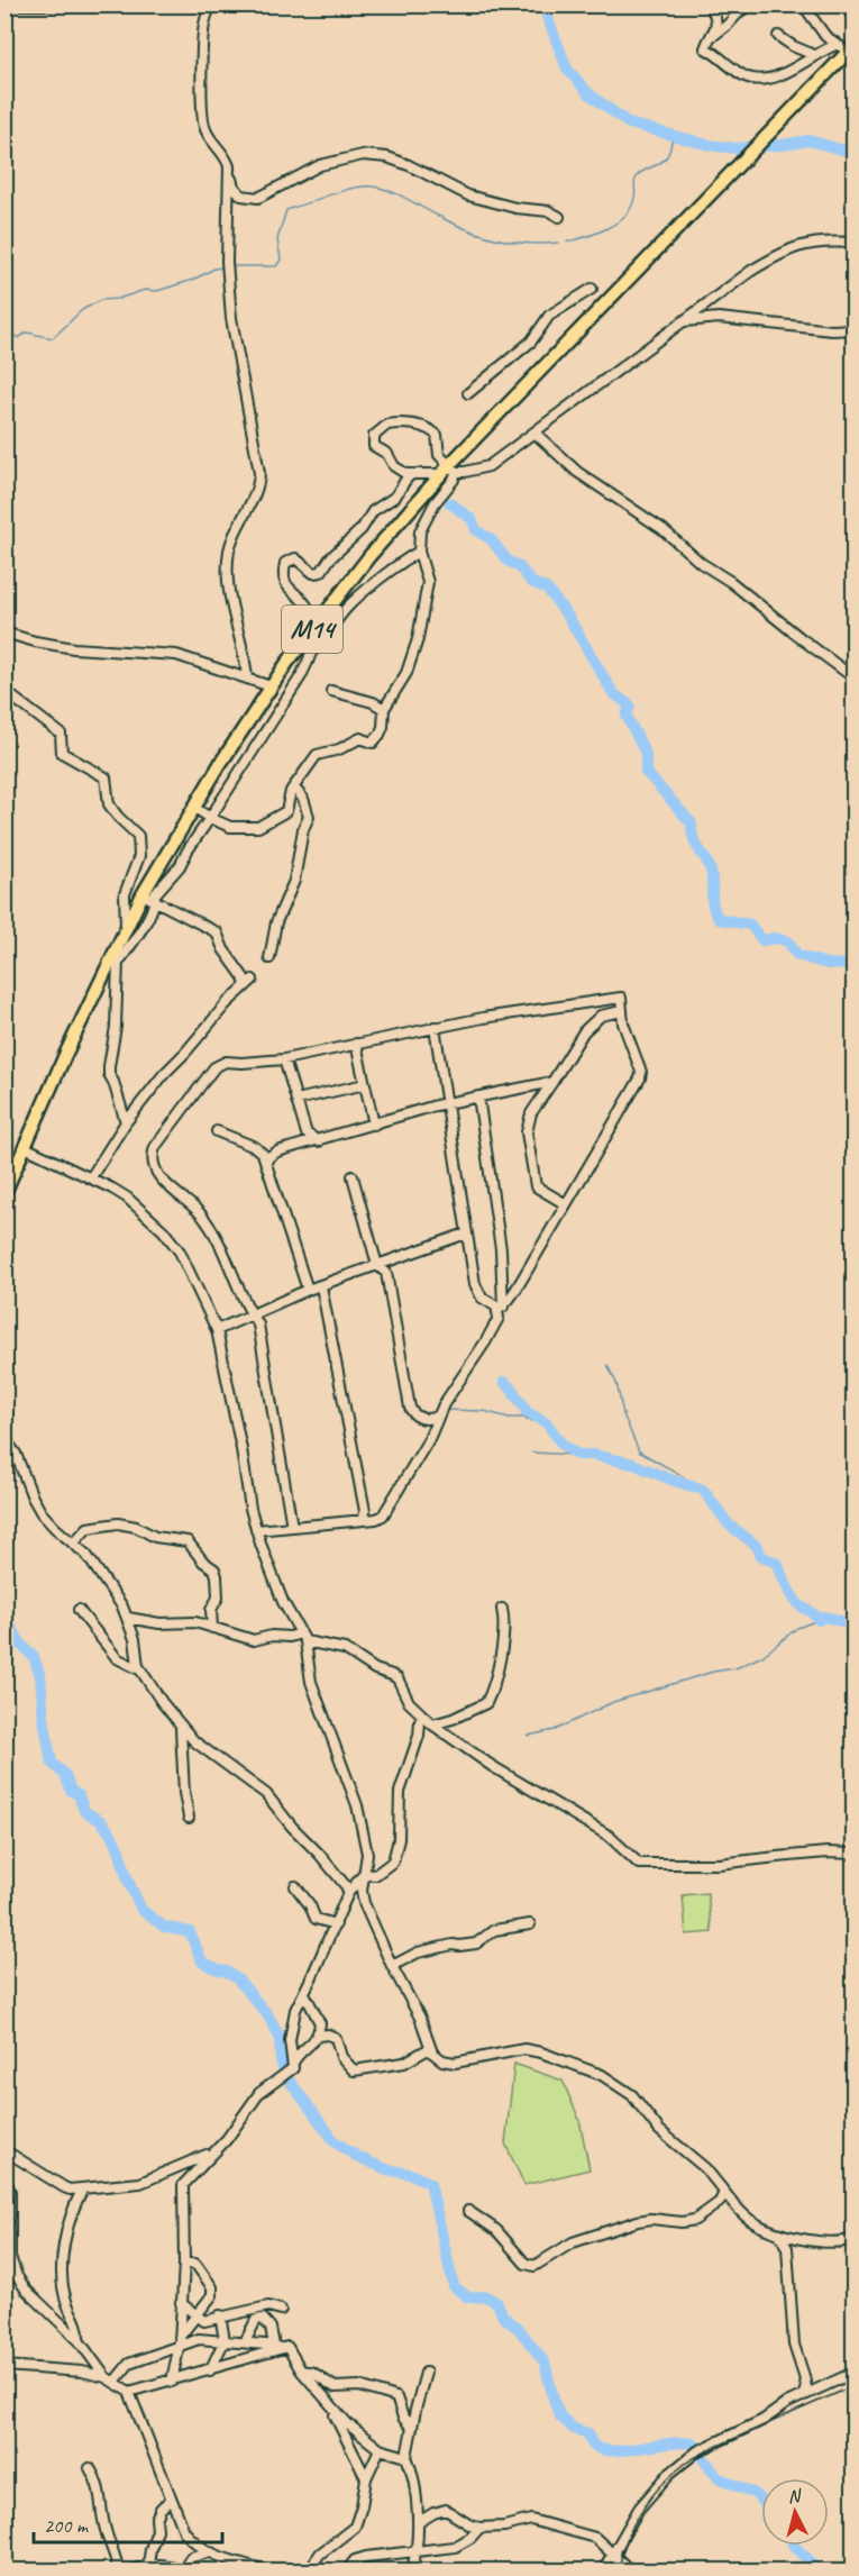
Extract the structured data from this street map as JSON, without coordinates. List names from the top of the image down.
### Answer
{
  "streets": {
    "highway": ["M14"]
  },
  "scale_bar": "200 m",
  "north": "top"
}
